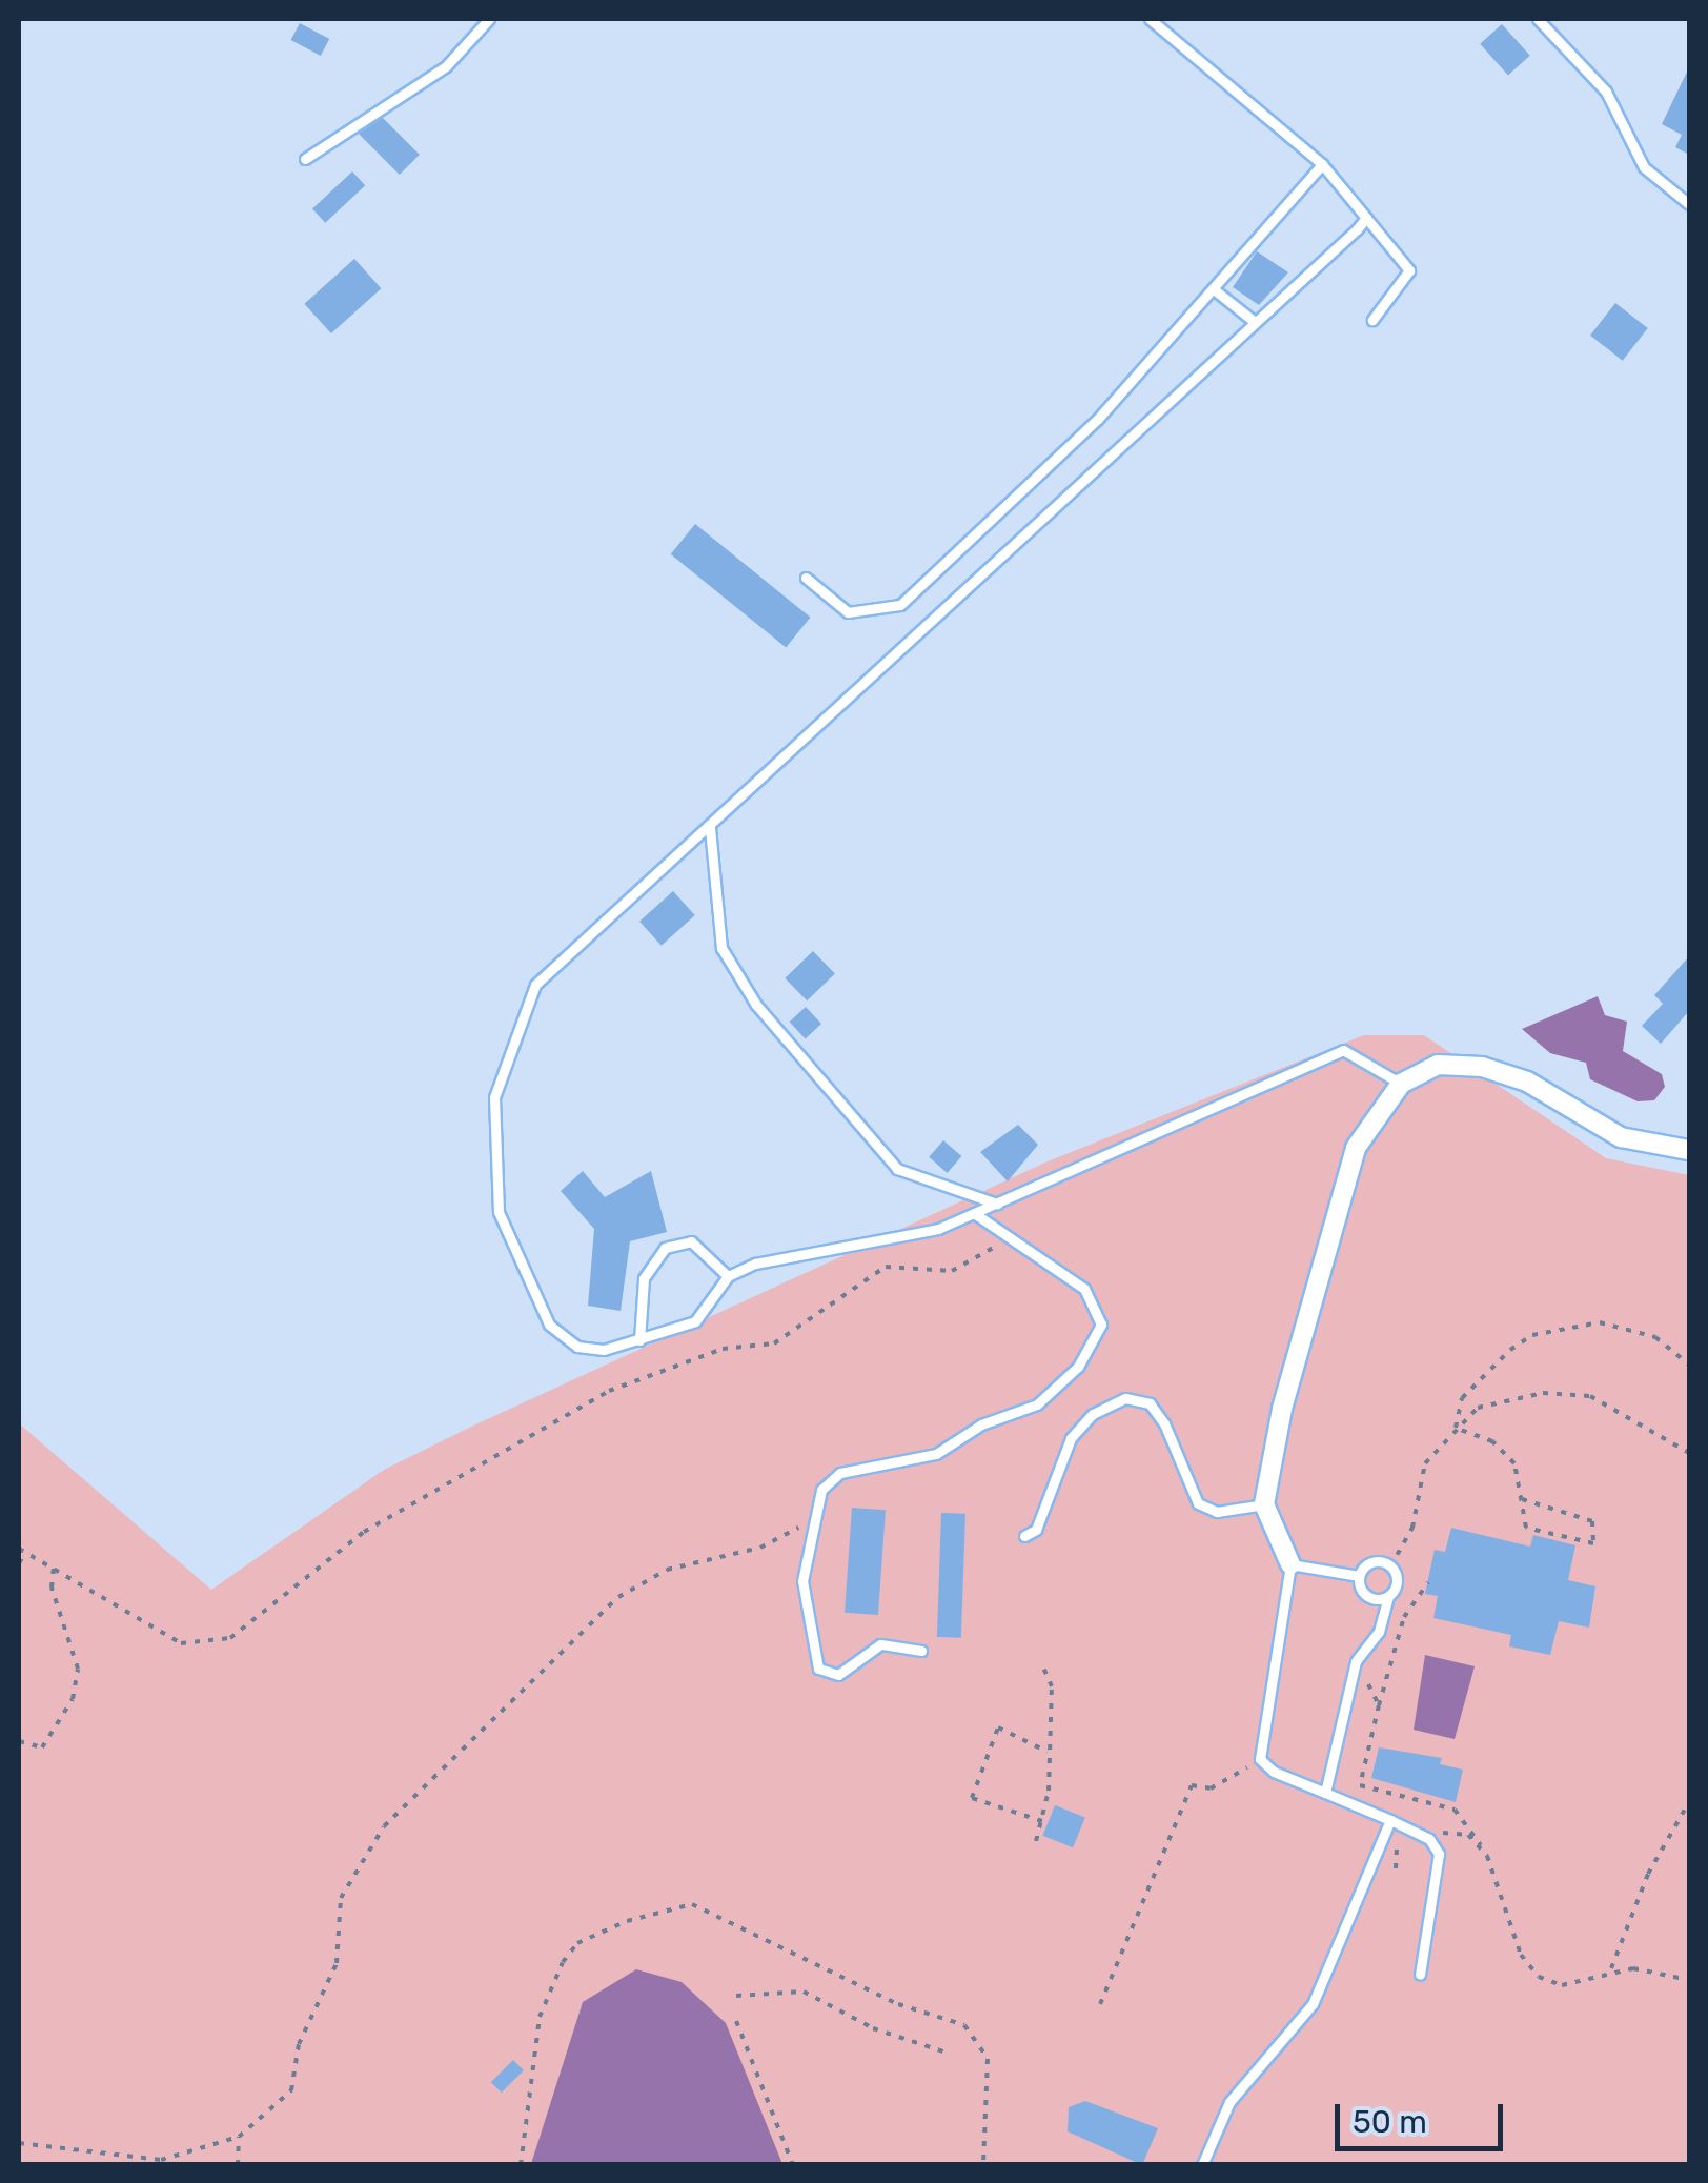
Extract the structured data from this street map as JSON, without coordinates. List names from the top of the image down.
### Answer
{
  "scale_bar": "50 m"
}
